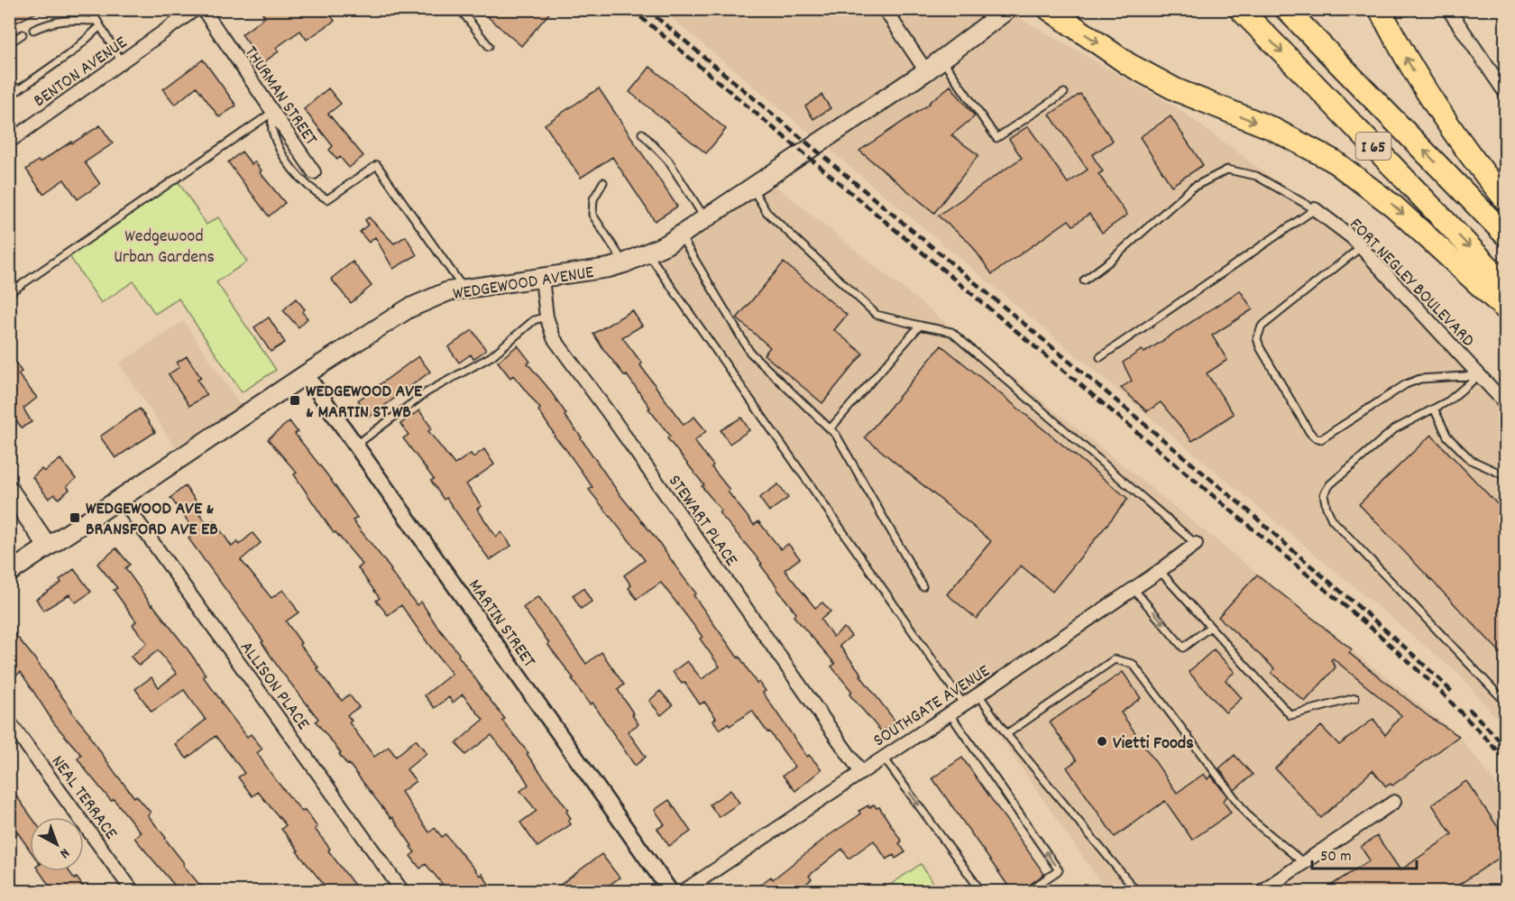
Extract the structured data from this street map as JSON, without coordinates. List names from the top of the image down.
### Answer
{
  "streets": {
    "highway": ["I 65"],
    "main road": ["WEDGEWOOD AVENUE"],
    "street": [
      "BENTON AVENUE",
      "THURMAN STREET",
      "FORT NEGLEY BOULEVARD",
      "STEWART PLACE",
      "MARTIN STREET",
      "ALLISON PLACE",
      "SOUTHGATE AVENUE",
      "NEAL TERRACE"
    ]
  },
  "crossings": [
    ["WEDGEWOOD AVENUE", "STEWART PLACE"],
    ["WEDGEWOOD AVENUE", "MARTIN STREET"],
    ["WEDGEWOOD AVENUE", "ALLISON PLACE"],
    ["STEWART PLACE", "SOUTHGATE AVENUE"]
  ],
  "parks": ["Wedgewood Urban Gardens"],
  "places": {
    "transit": ["WEDGEWOOD AVE & MARTIN ST WB", "WEDGEWOOD AVE & BRANSFORD AVE EB"],
    "other": ["Vietti Foods"]
  },
  "scale_bar": "50 m",
  "north": "bottom right"
}
